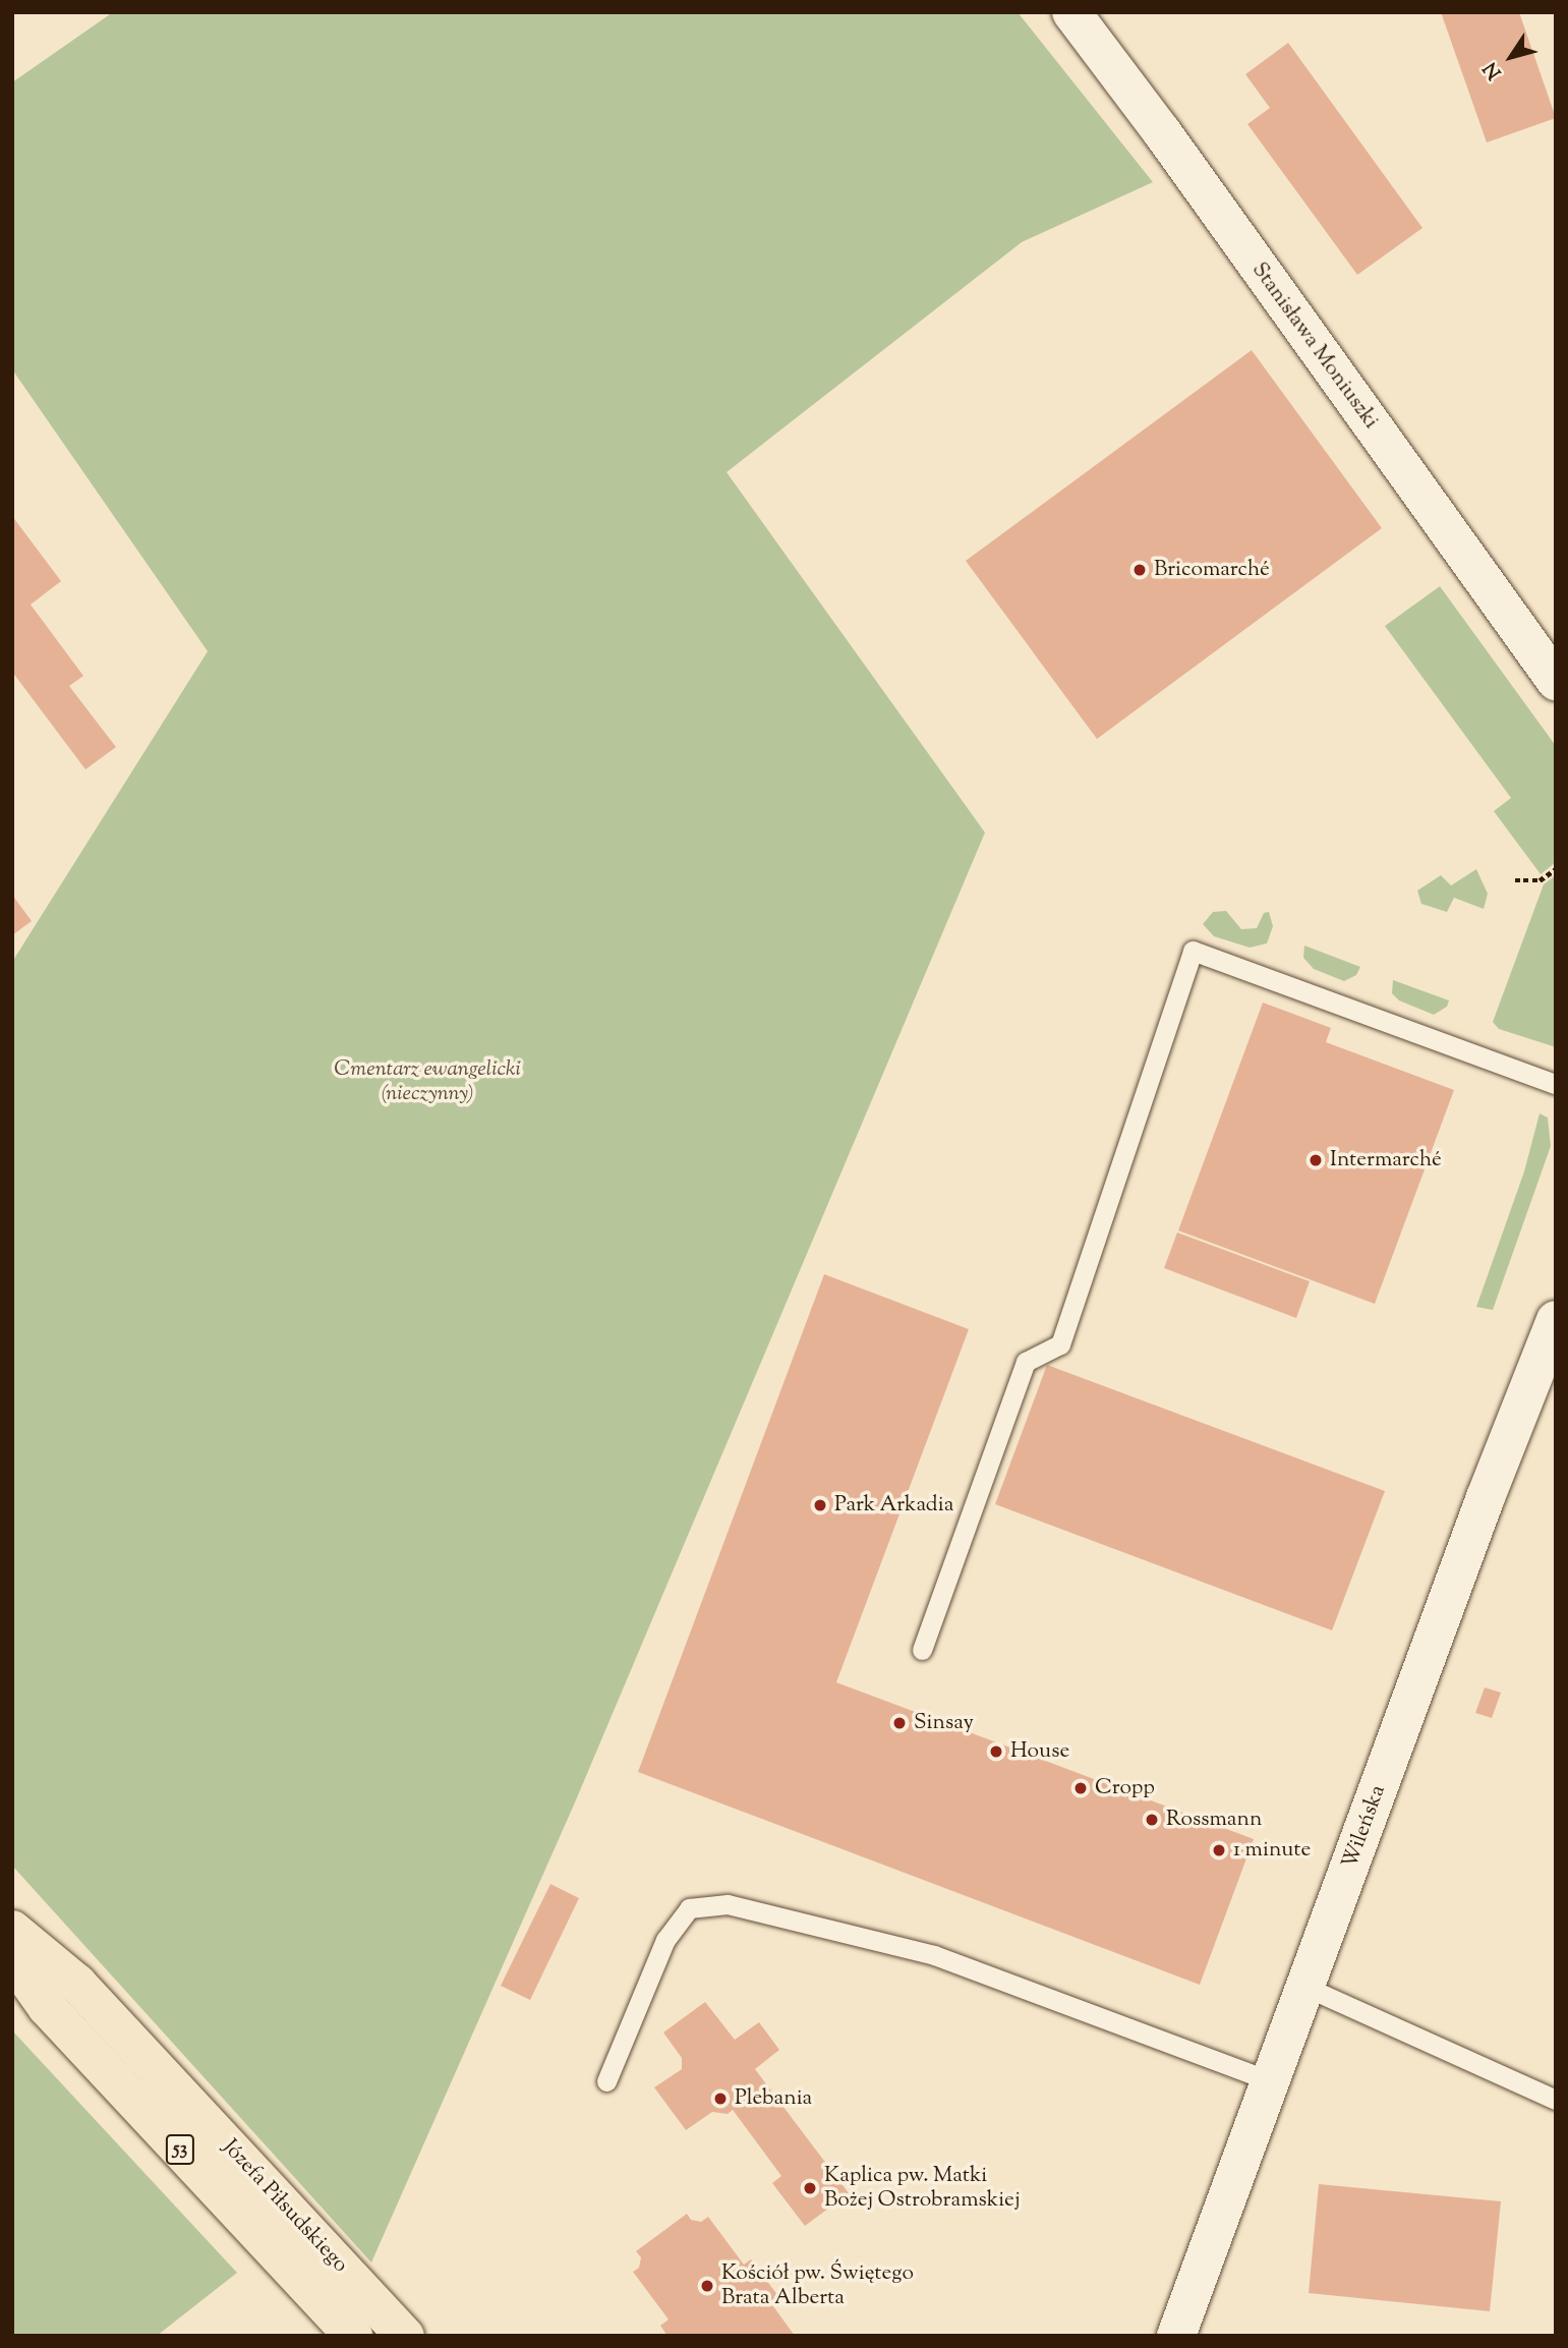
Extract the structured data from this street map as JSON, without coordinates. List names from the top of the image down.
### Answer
{
  "streets": {
    "main road": ["53", "Józefa Piłsudskiego"],
    "street": ["Stanisława Moniuszki", "Wileńska"]
  },
  "parks": ["Cmentarz ewangelicki (nieczynny)"],
  "places": [
    "Bricomarché",
    "Intermarché",
    "Park Arkadia",
    "Sinsay",
    "House",
    "Cropp",
    "Rossmann",
    "1 minute",
    "Plebania",
    "Kaplica pw. Matki Bożej Ostrobramskiej",
    "Kościół pw. Świętego Brata Alberta"
  ],
  "north": "bottom left"
}
